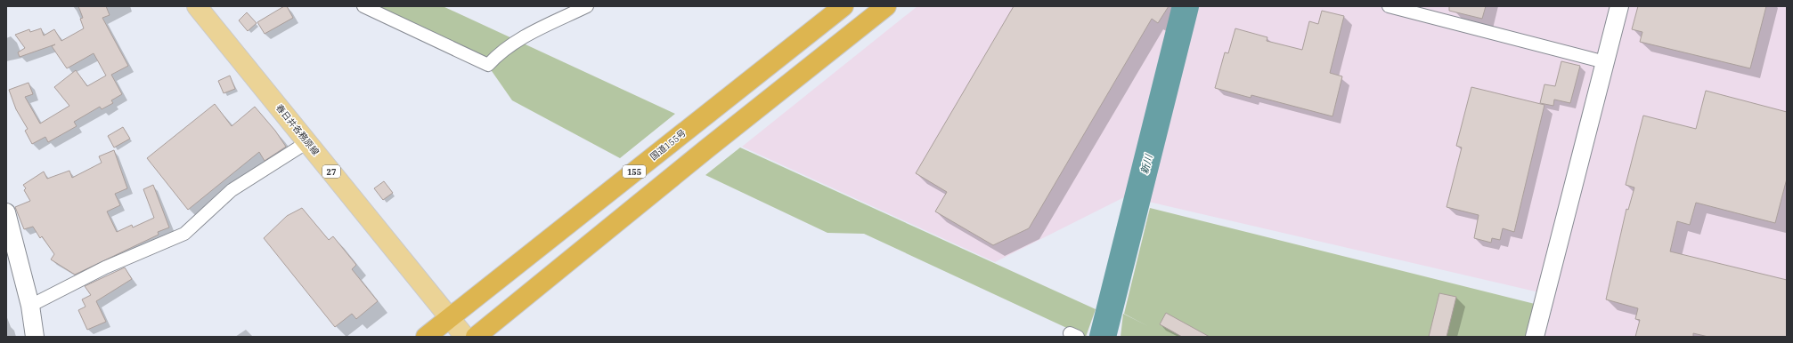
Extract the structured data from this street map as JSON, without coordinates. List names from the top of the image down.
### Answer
{
  "streets": {
    "highway": ["国道155号", "155"],
    "main road": ["春日井各務原線", "27"]
  },
  "crossings": [
    ["春日井各務原線", "国道155号"]
  ],
  "water": ["新川"]
}
